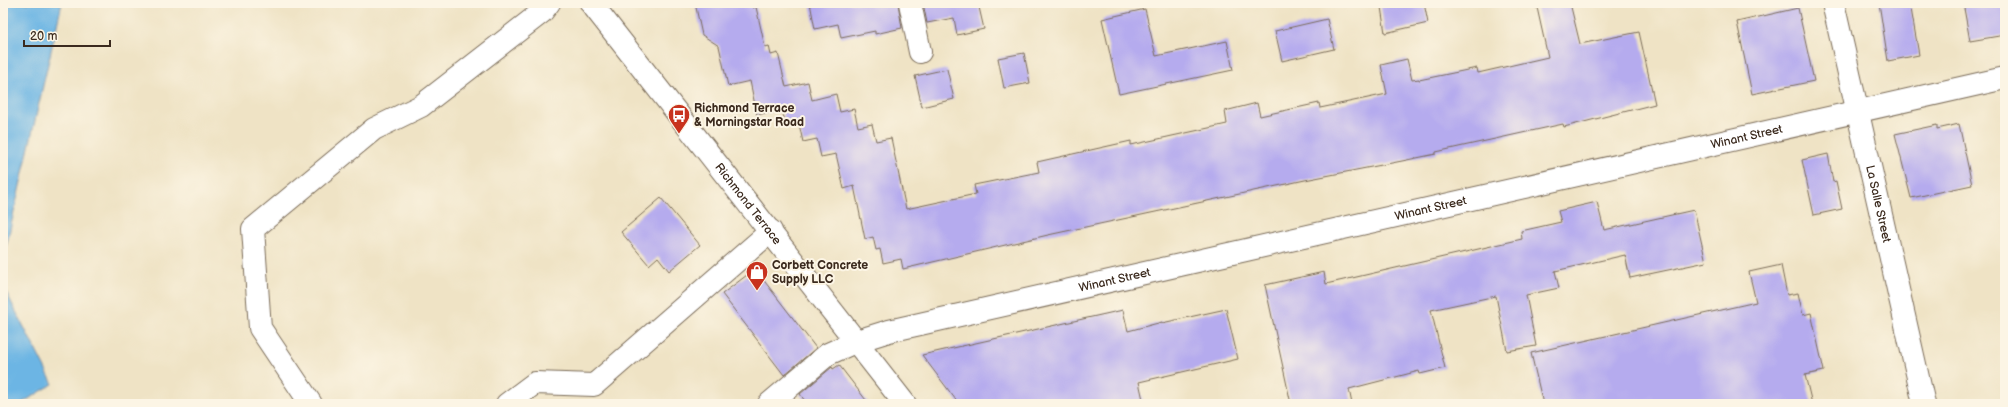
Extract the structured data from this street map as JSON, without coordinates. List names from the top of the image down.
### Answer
{
  "streets": {
    "street": ["Winant Street", "Richmond Terrace", "La Salle Street"]
  },
  "crossings": [
    ["Winant Street", "Richmond Terrace"],
    ["Winant Street", "La Salle Street"]
  ],
  "places": {
    "bus stop": ["Richmond Terrace & Morningstar Road"],
    "shop": ["Corbett Concrete Supply LLC"]
  },
  "scale_bar": "20 m"
}
